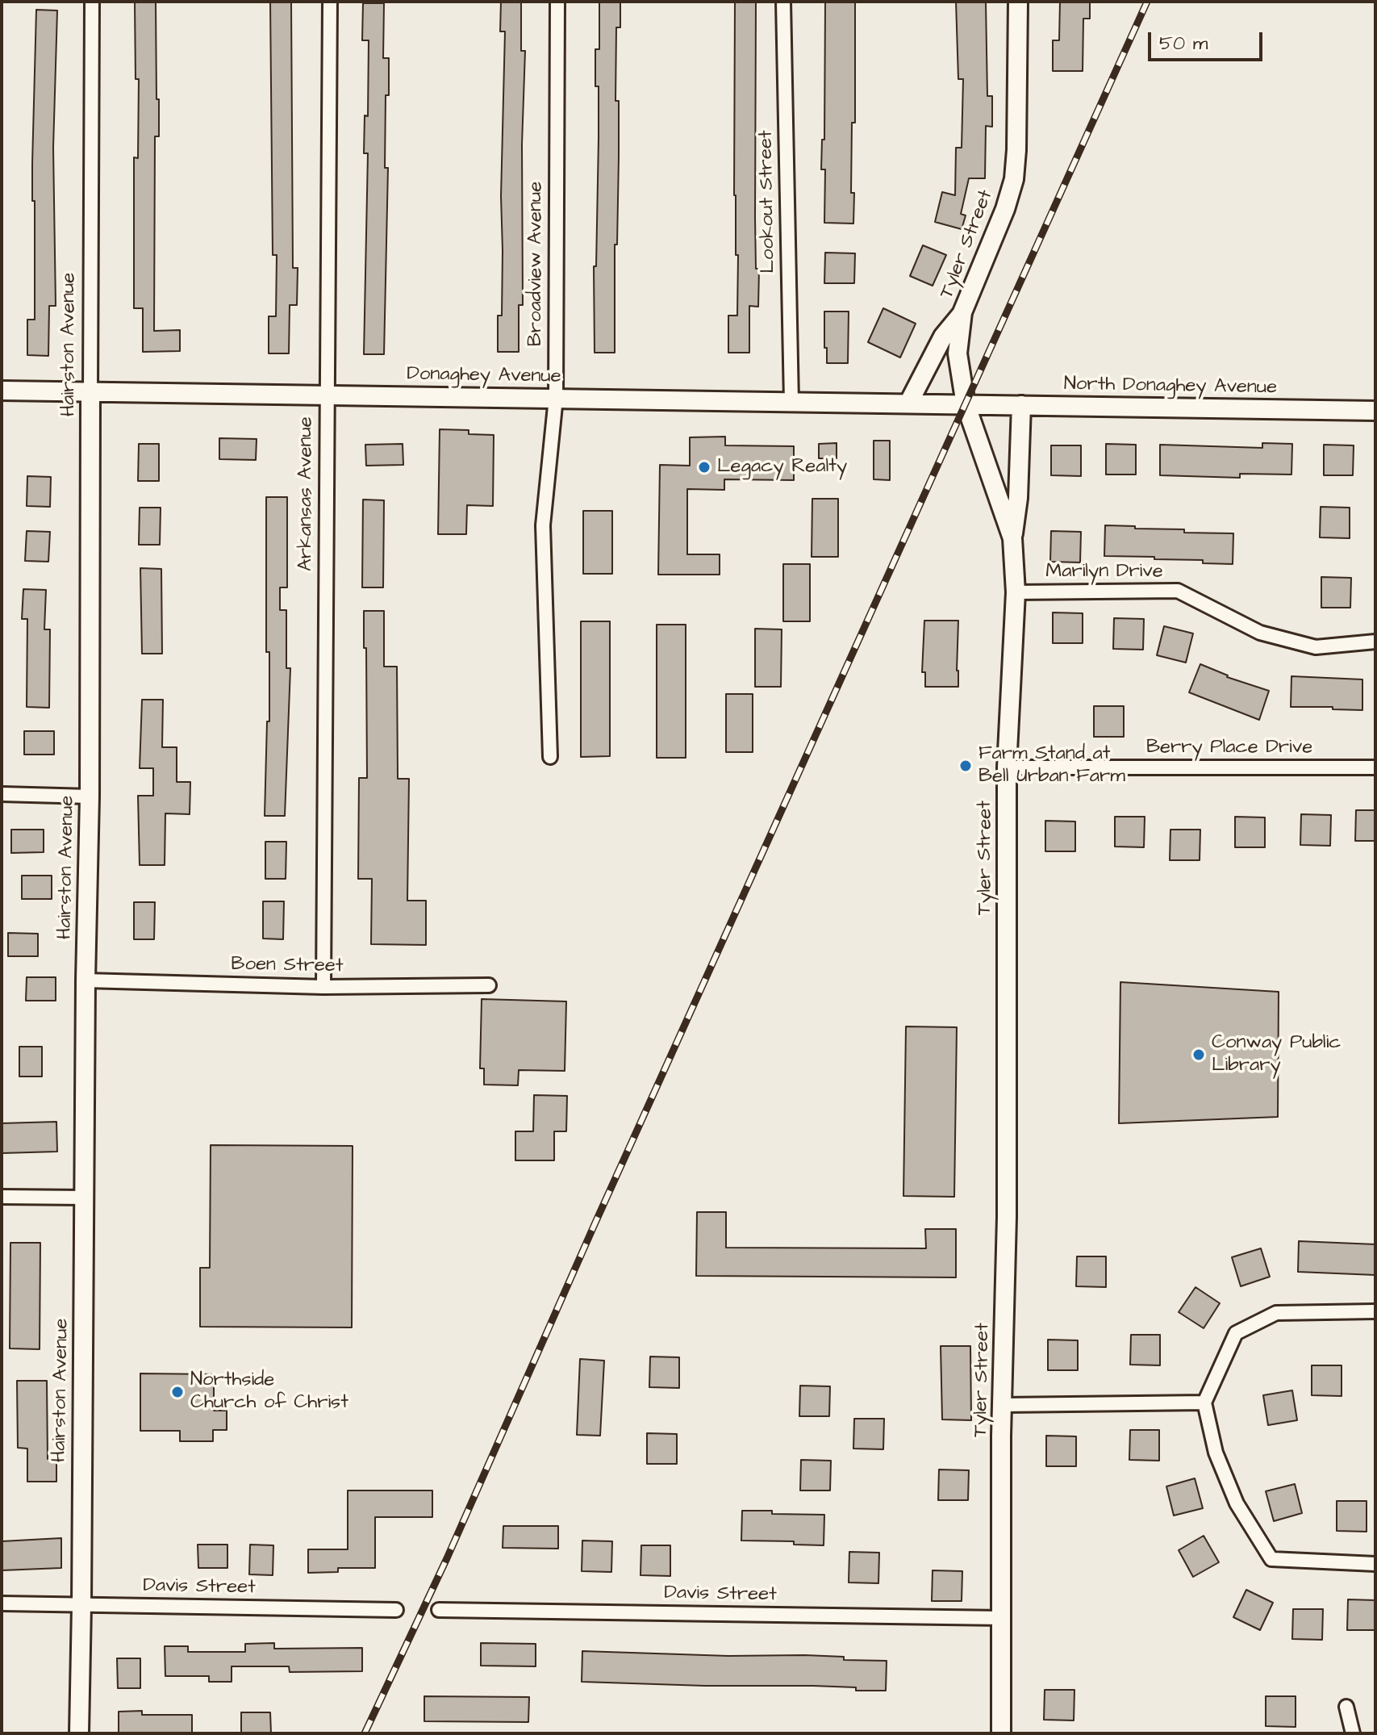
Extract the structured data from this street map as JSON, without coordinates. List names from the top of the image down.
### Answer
{
  "streets": {
    "street": [
      "Lookout Street",
      "Tyler Street",
      "Broadview Avenue",
      "Hairston Avenue",
      "Donaghey Avenue",
      "North Donaghey Avenue",
      "Arkansas Avenue",
      "Marilyn Drive",
      "Berry Place Drive",
      "Boen Street",
      "Davis Street"
    ]
  },
  "crossings": [
    ["Lookout Street", "Donaghey Avenue"],
    ["Tyler Street", "Donaghey Avenue"],
    ["Tyler Street", "North Donaghey Avenue"],
    ["Tyler Street", "Marilyn Drive"],
    ["Tyler Street", "Berry Place Drive"],
    ["Tyler Street", "Davis Street"],
    ["Broadview Avenue", "Donaghey Avenue"],
    ["Hairston Avenue", "Donaghey Avenue"],
    ["Hairston Avenue", "Boen Street"],
    ["Hairston Avenue", "Davis Street"],
    ["Donaghey Avenue", "North Donaghey Avenue"],
    ["Donaghey Avenue", "Arkansas Avenue"],
    ["Arkansas Avenue", "Boen Street"]
  ],
  "places": [
    "Legacy Realty",
    "Farm Stand at Bell Urban Farm",
    "Conway Public Library",
    "Northside Church of Christ"
  ],
  "scale_bar": "50 m"
}
